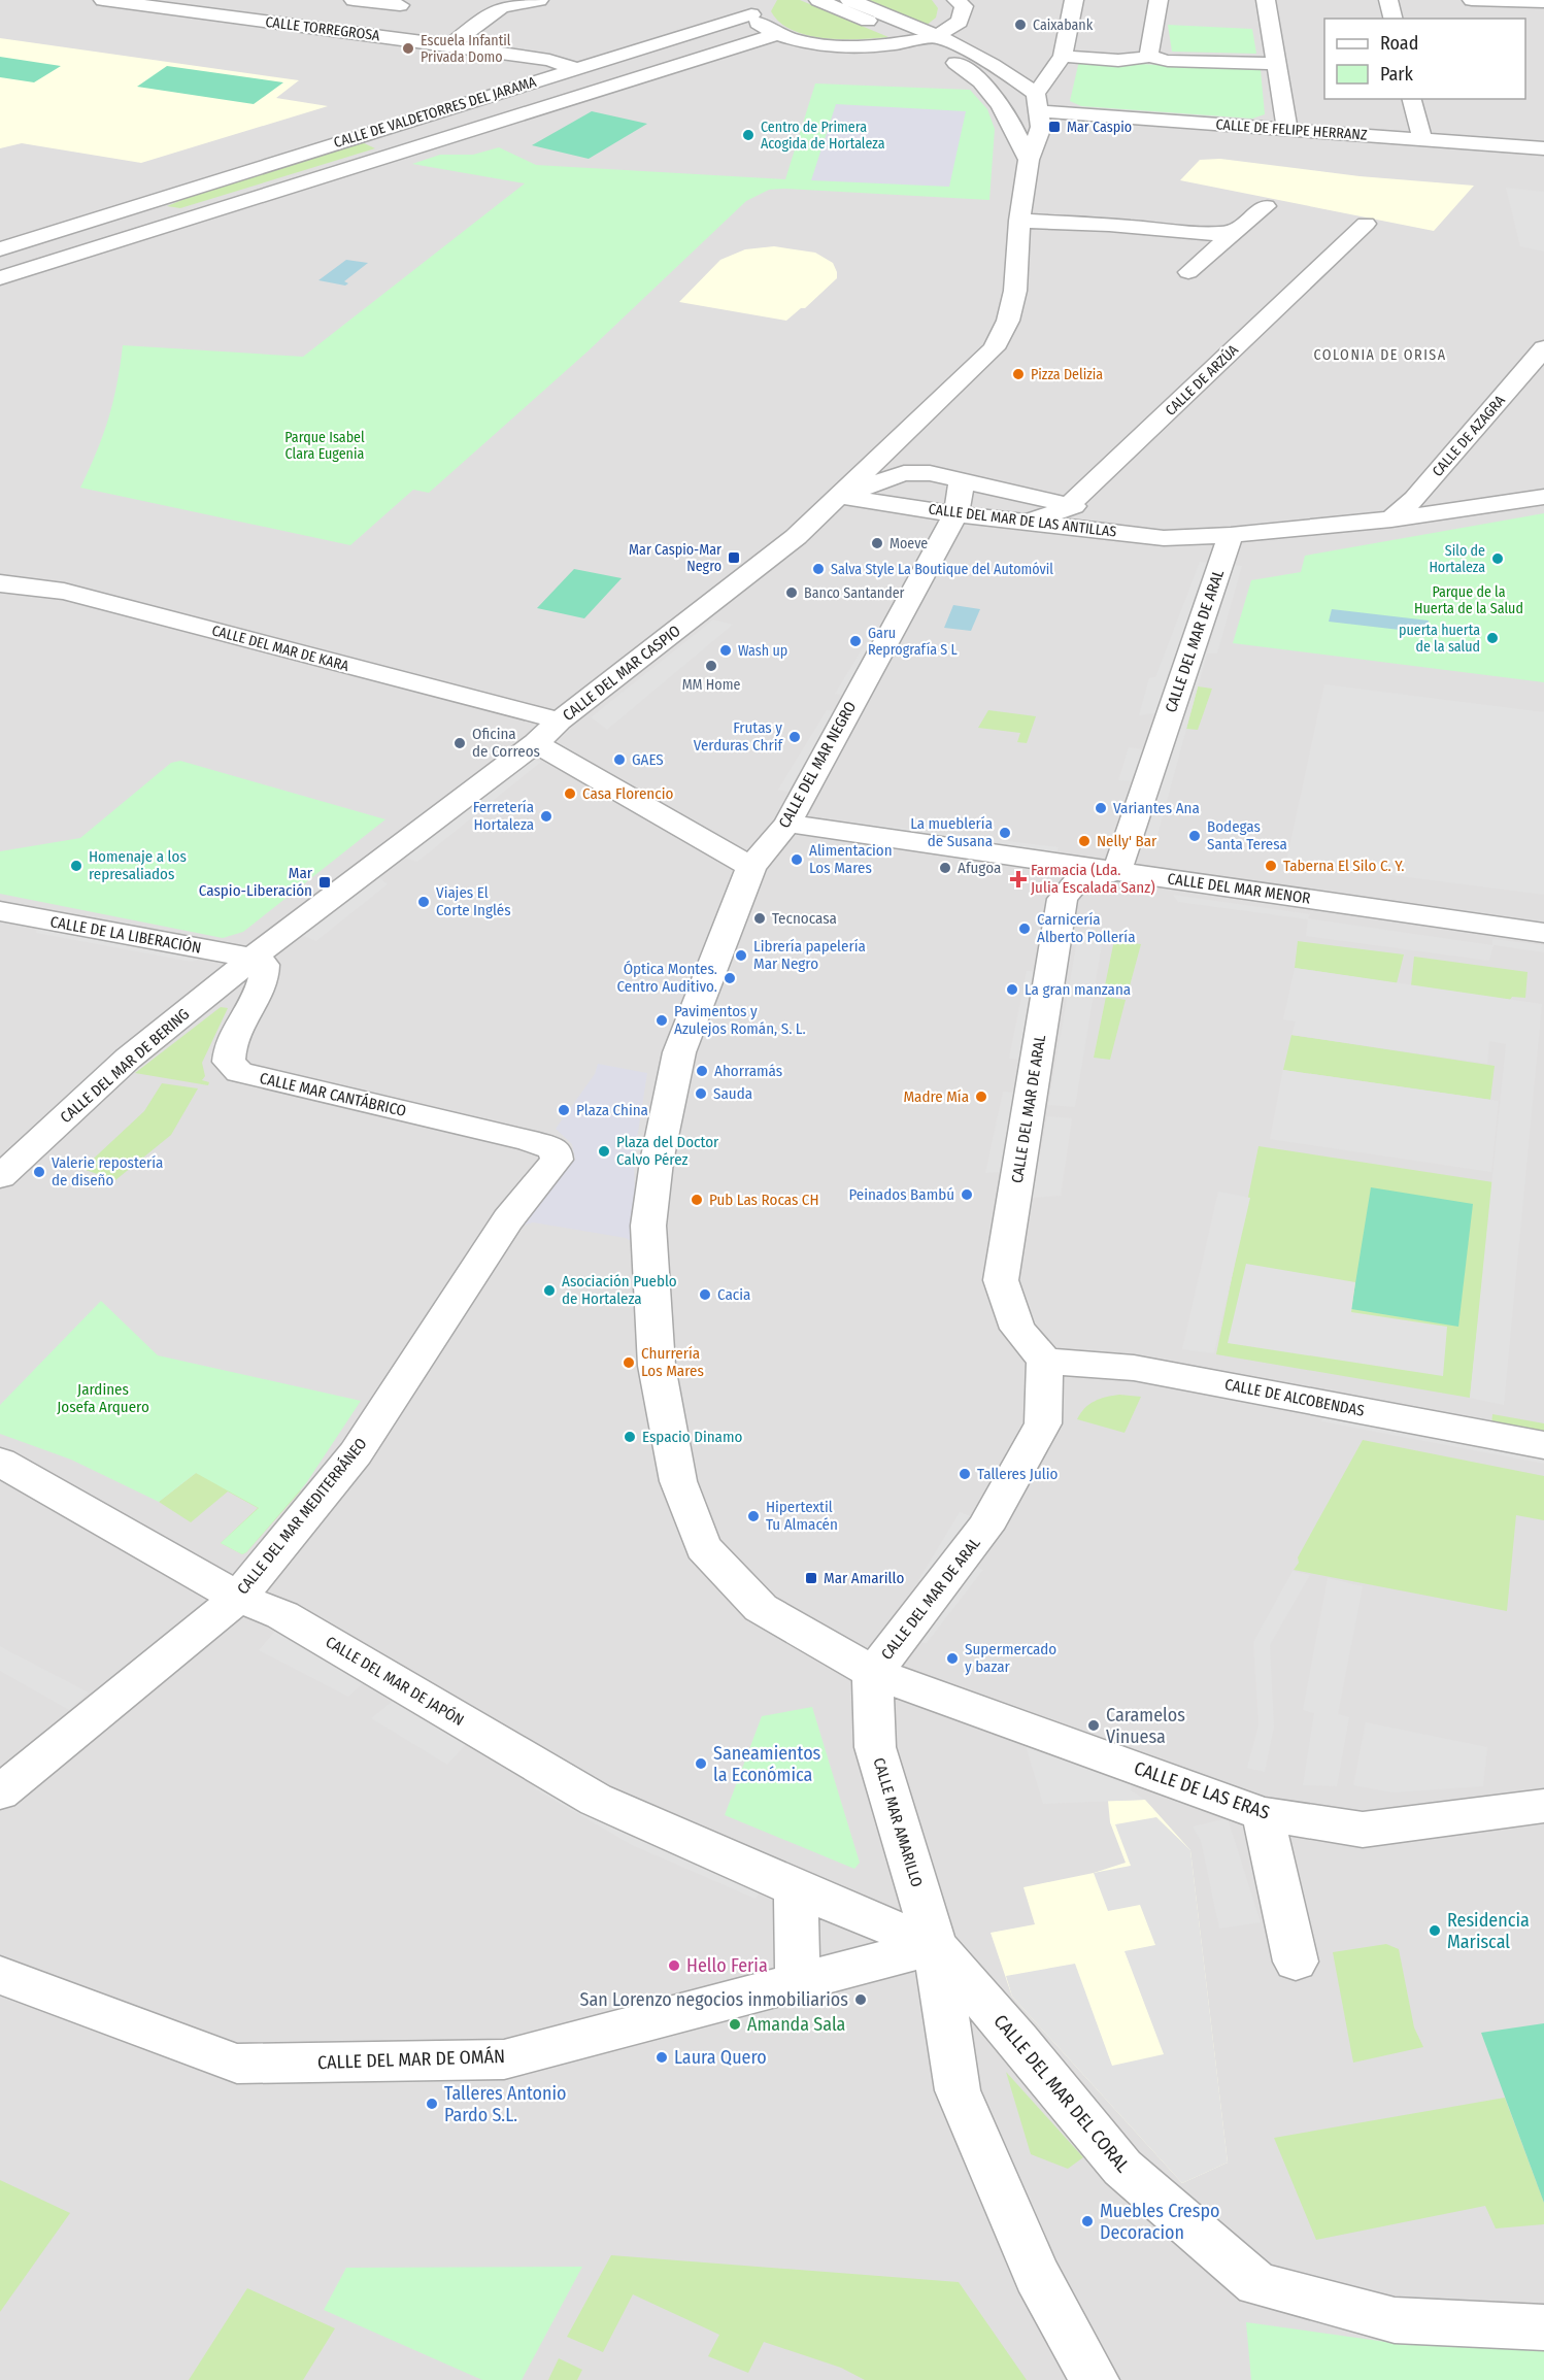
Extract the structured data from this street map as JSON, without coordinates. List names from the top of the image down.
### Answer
{
  "streets": {
    "street": [
      "CALLE TORREGROSA",
      "CALLE DE VALDETORRES DEL JARAMA",
      "CALLE DE FELIPE HERRANZ",
      "CALLE DE ARZÚA",
      "CALLE DE AZAGRA",
      "CALLE DEL MAR DE LAS ANTILLAS",
      "CALLE DEL MAR DE ARAL",
      "CALLE DEL MAR DE KARA",
      "CALLE DEL MAR CASPIO",
      "CALLE DEL MAR NEGRO",
      "CALLE DEL MAR MENOR",
      "CALLE DE LA LIBERACIÓN",
      "CALLE DEL MAR DE BERING",
      "CALLE MAR CANTÁBRICO",
      "CALLE DE ALCOBENDAS",
      "CALLE DEL MAR MEDITERRÁNEO",
      "CALLE DEL MAR DE JAPÓN",
      "CALLE DE LAS ERAS",
      "CALLE MAR AMARILLO",
      "CALLE DEL MAR DE OMÁN",
      "CALLE DEL MAR DEL CORAL"
    ]
  },
  "crossings": [
    ["CALLE TORREGROSA", "CALLE DE VALDETORRES DEL JARAMA"],
    ["CALLE DE FELIPE HERRANZ", "CALLE DEL MAR CASPIO"],
    ["CALLE DE ARZÚA", "CALLE DEL MAR DE LAS ANTILLAS"],
    ["CALLE DE AZAGRA", "CALLE DEL MAR DE LAS ANTILLAS"],
    ["CALLE DEL MAR DE LAS ANTILLAS", "CALLE DEL MAR DE ARAL"],
    ["CALLE DEL MAR DE LAS ANTILLAS", "CALLE DEL MAR CASPIO"],
    ["CALLE DEL MAR DE LAS ANTILLAS", "CALLE DEL MAR NEGRO"],
    ["CALLE DEL MAR DE ARAL", "CALLE DEL MAR NEGRO"],
    ["CALLE DEL MAR DE ARAL", "CALLE DEL MAR MENOR"],
    ["CALLE DEL MAR DE ARAL", "CALLE DE ALCOBENDAS"],
    ["CALLE DEL MAR DE ARAL", "CALLE DE LAS ERAS"],
    ["CALLE DEL MAR DE ARAL", "CALLE MAR AMARILLO"],
    ["CALLE DEL MAR DE KARA", "CALLE DEL MAR CASPIO"],
    ["CALLE DEL MAR CASPIO", "CALLE DE LA LIBERACIÓN"],
    ["CALLE DEL MAR CASPIO", "CALLE DEL MAR DE BERING"],
    ["CALLE DEL MAR CASPIO", "CALLE MAR CANTÁBRICO"],
    ["CALLE DEL MAR NEGRO", "CALLE DEL MAR MENOR"],
    ["CALLE DEL MAR NEGRO", "CALLE DE LAS ERAS"],
    ["CALLE DEL MAR NEGRO", "CALLE MAR AMARILLO"],
    ["CALLE DE LA LIBERACIÓN", "CALLE DEL MAR DE BERING"],
    ["CALLE DE LA LIBERACIÓN", "CALLE MAR CANTÁBRICO"],
    ["CALLE DEL MAR DE BERING", "CALLE MAR CANTÁBRICO"],
    ["CALLE MAR CANTÁBRICO", "CALLE DEL MAR MEDITERRÁNEO"],
    ["CALLE DEL MAR MEDITERRÁNEO", "CALLE DEL MAR DE JAPÓN"],
    ["CALLE DEL MAR DE JAPÓN", "CALLE MAR AMARILLO"],
    ["CALLE DEL MAR DE JAPÓN", "CALLE DEL MAR DE OMÁN"],
    ["CALLE DEL MAR DE JAPÓN", "CALLE DEL MAR DEL CORAL"],
    ["CALLE DE LAS ERAS", "CALLE MAR AMARILLO"],
    ["CALLE MAR AMARILLO", "CALLE DEL MAR DE OMÁN"],
    ["CALLE MAR AMARILLO", "CALLE DEL MAR DEL CORAL"],
    ["CALLE DEL MAR DE OMÁN", "CALLE DEL MAR DEL CORAL"]
  ],
  "districts": ["COLONIA DE ORISA"],
  "parks": ["Parque Isabel Clara Eugenia", "Parque de la Huerta de la Salud", "Jardines Josefa Arquero"],
  "places": {
    "other": [
      "Caixabank",
      "Escuela Infantil Privada Domo",
      "Centro de Primera Acogida de Hortaleza",
      "Pizza Delizia",
      "Moeve",
      "Silo de Hortaleza",
      "Salva Style La Boutique del Automóvil",
      "Banco Santander",
      "puerta huerta de la salud",
      "Garu Reprografía S L",
      "Wash up",
      "MM Home",
      "Frutas y Verduras Chrif",
      "Oficina de Correos",
      "GAES",
      "Casa Florencio",
      "Variantes Ana",
      "Ferretería Hortaleza",
      "La mueblería de Susana",
      "Bodegas Santa Teresa",
      "Nelly' Bar",
      "Alimentacion Los Mares",
      "Homenaje a los represaliados",
      "Taberna El Silo C. Y.",
      "Afugoa",
      "Viajes El Corte Inglés",
      "Tecnocasa",
      "Carnicería Alberto Pollería",
      "Librería papelería Mar Negro",
      "Óptica Montes. Centro Auditivo.",
      "La gran manzana",
      "Pavimentos y Azulejos Román, S. L.",
      "Ahorramás",
      "Sauda",
      "Madre Mía",
      "Plaza China",
      "Plaza del Doctor Calvo Pérez",
      "Valerie repostería de diseño",
      "Peinados Bambú",
      "Pub Las Rocas CH",
      "Asociación Pueblo de Hortaleza",
      "Cacia",
      "Churrería Los Mares",
      "Espacio Dinamo",
      "Talleres Julio",
      "Hipertextil Tu Almacén",
      "Supermercado y bazar",
      "Caramelos Vinuesa",
      "Saneamientos la Económica",
      "Residencia Mariscal",
      "Hello Feria",
      "San Lorenzo negocios inmobiliarios",
      "Amanda Sala",
      "Laura Quero",
      "Talleres Antonio Pardo S.L.",
      "Muebles Crespo Decoracion"
    ],
    "transit": [
      "Mar Caspio",
      "Mar Caspio-Mar Negro",
      "Mar Caspio-Liberación",
      "Mar Amarillo"
    ],
    "health": ["Farmacia (Lda. Julia Escalada Sanz)"]
  },
  "legend": ["Road", "Park"]
}
